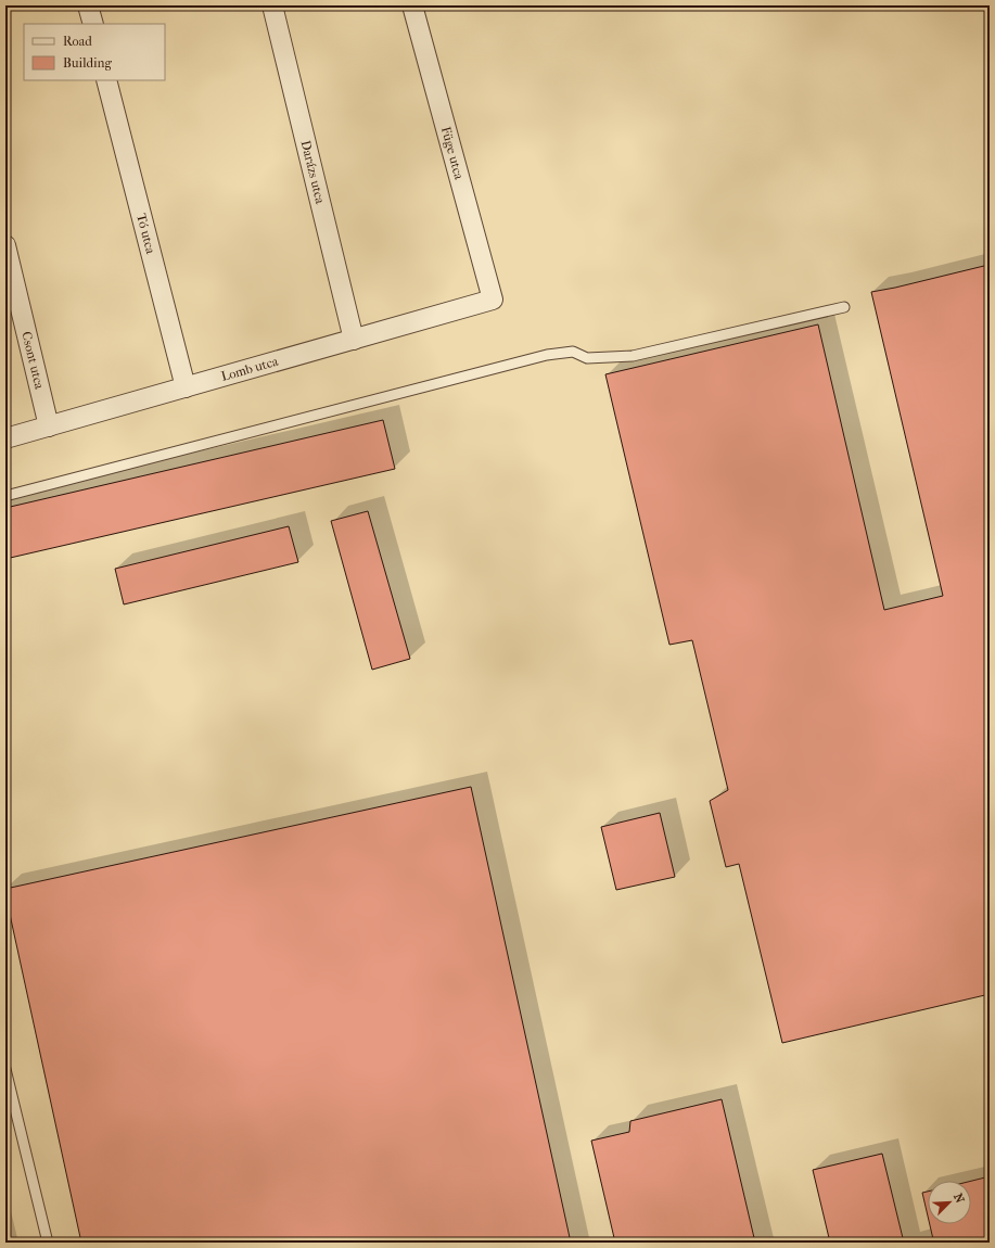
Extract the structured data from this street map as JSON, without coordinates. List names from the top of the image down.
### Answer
{
  "streets": {
    "street": [
      "Füge utca",
      "Darázs utca",
      "Tó utca",
      "Csont utca",
      "Lomb utca"
    ]
  },
  "crossings": [
    ["Füge utca", "Lomb utca"],
    ["Darázs utca", "Lomb utca"],
    ["Tó utca", "Lomb utca"],
    ["Csont utca", "Lomb utca"]
  ],
  "legend": ["Road", "Building"],
  "north": "top right"
}
